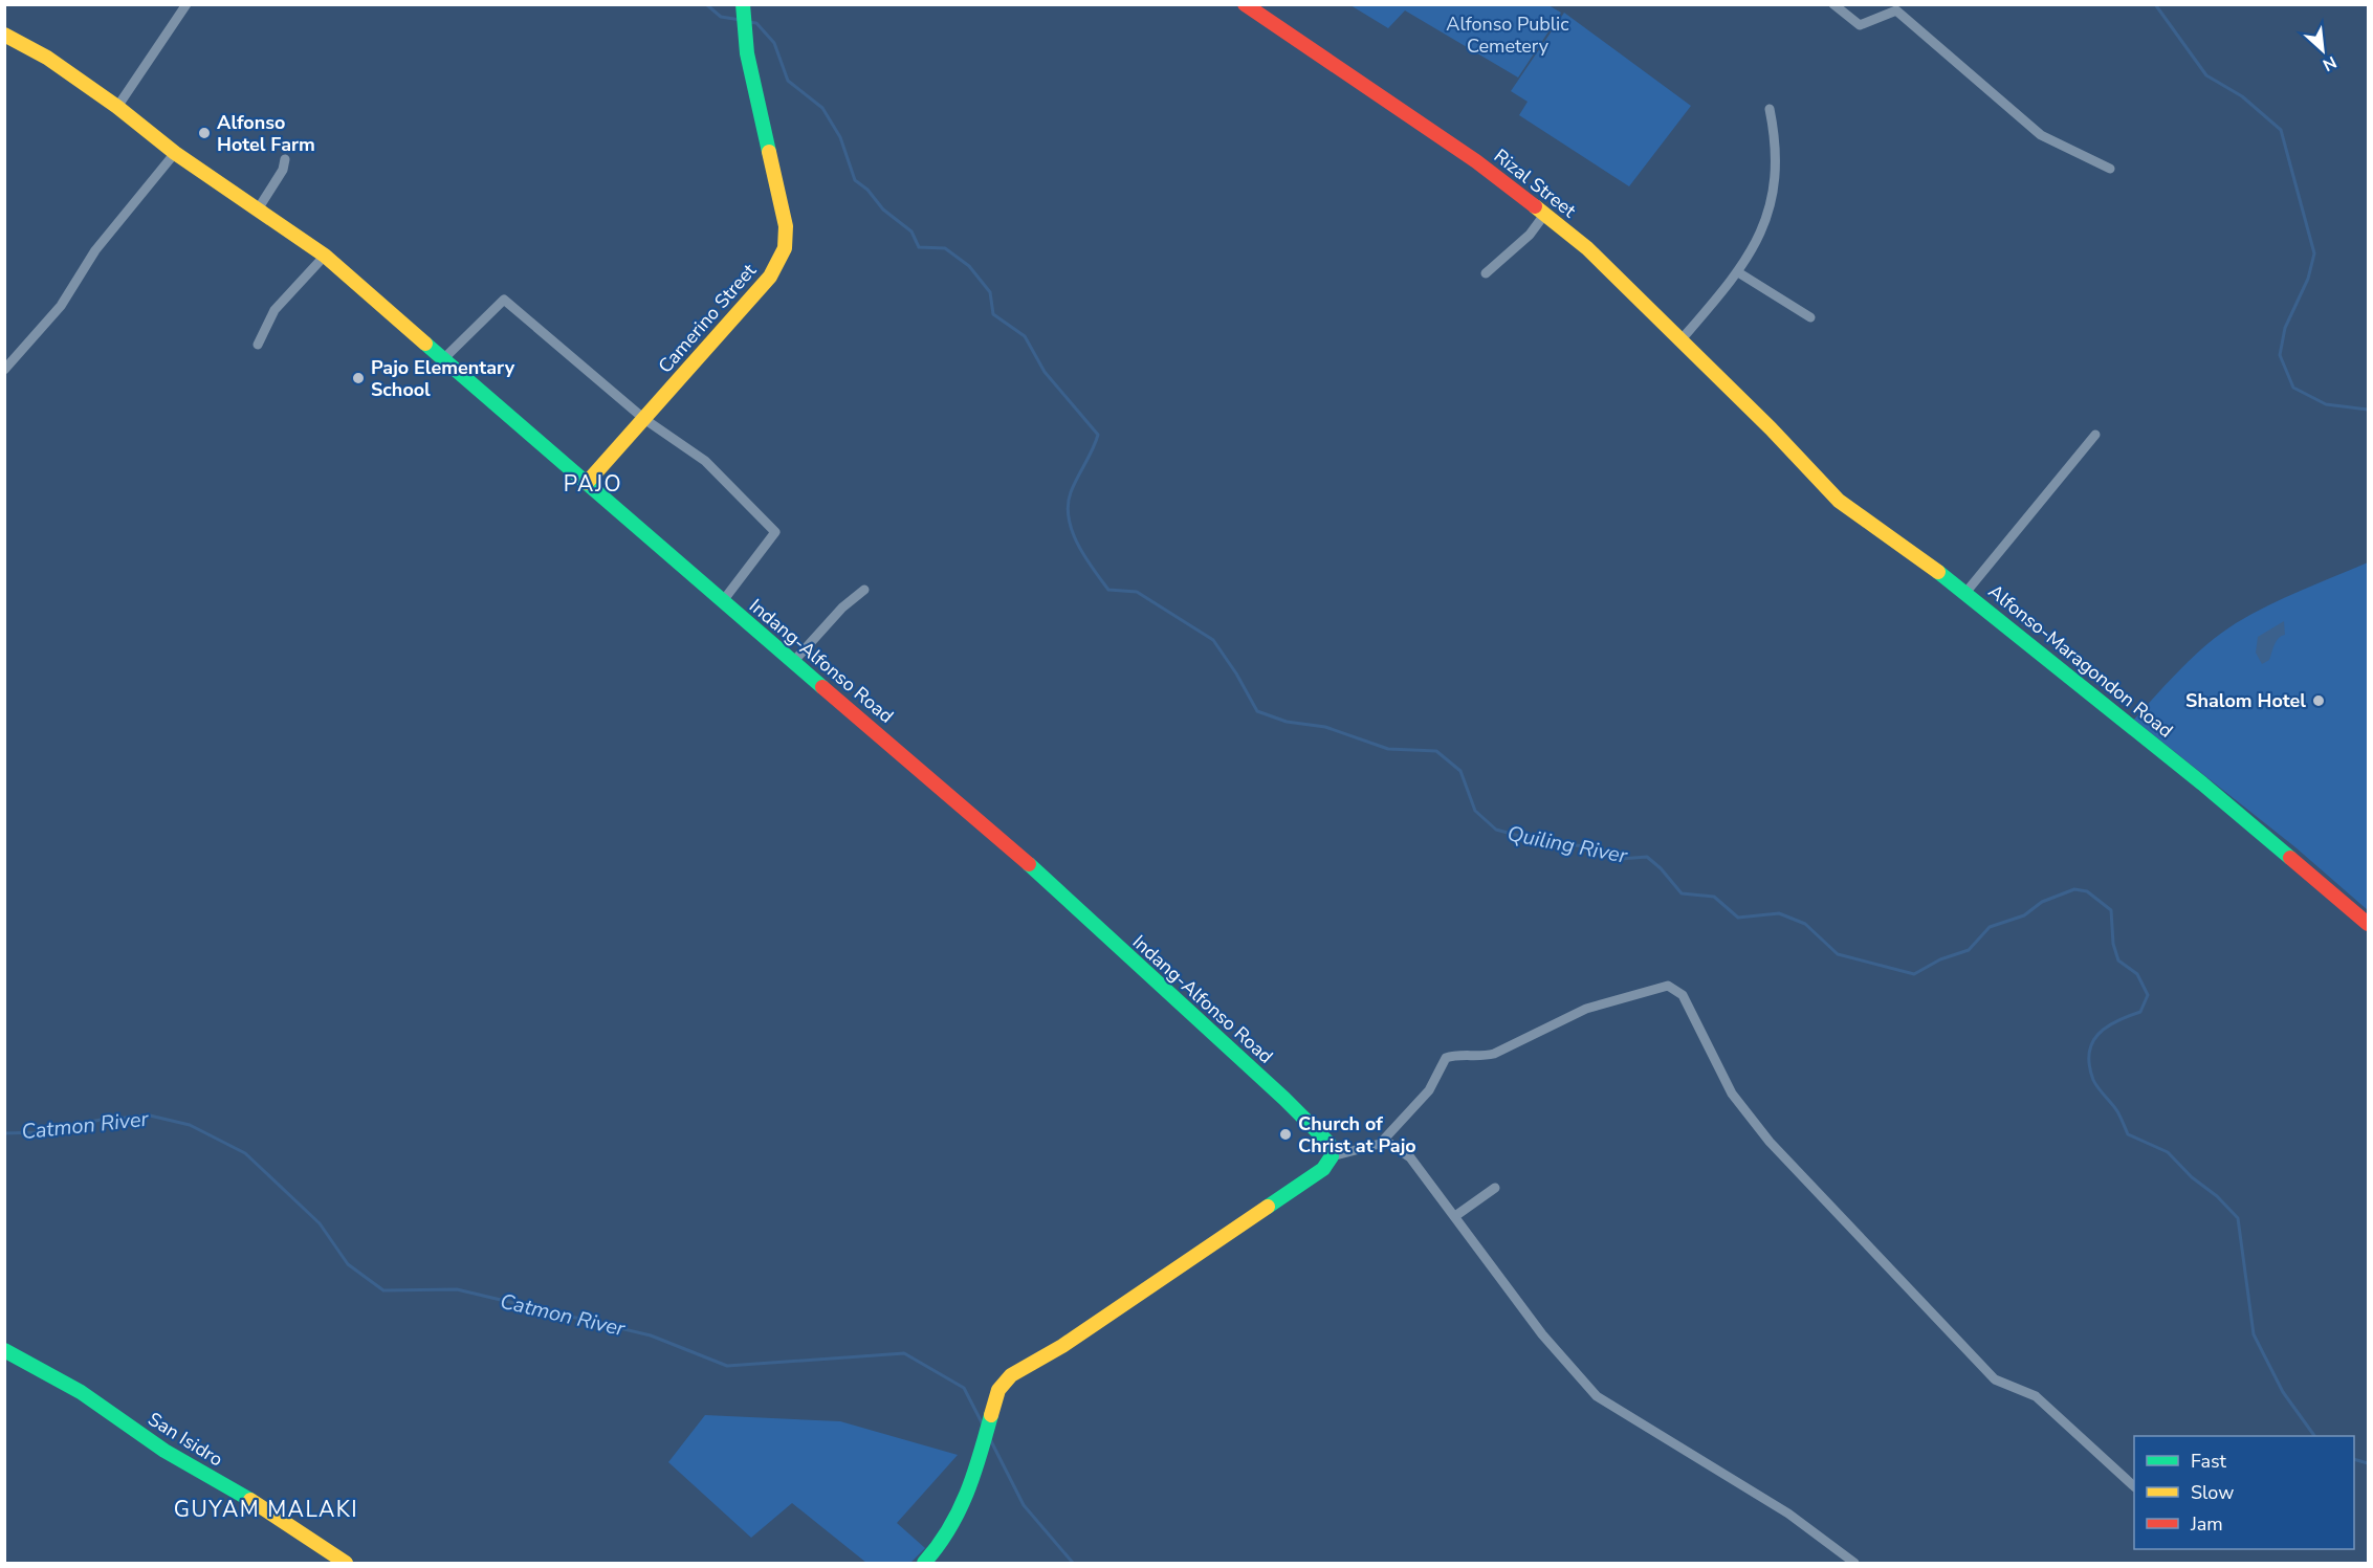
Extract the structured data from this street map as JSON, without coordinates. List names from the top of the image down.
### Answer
{
  "streets": {
    "main road": [
      "Rizal Street",
      "Camerino Street",
      "Indang-Alfonso Road",
      "Alfonso-Maragondon Road",
      "San Isidro"
    ]
  },
  "crossings": [
    ["Rizal Street", "Alfonso-Maragondon Road"],
    ["Camerino Street", "Indang-Alfonso Road"]
  ],
  "districts": ["PAJO", "GUYAM MALAKI"],
  "water": ["Quiling River", "Catmon River"],
  "parks": ["Alfonso Public Cemetery"],
  "places": [
    "Alfonso Hotel Farm",
    "Pajo Elementary School",
    "Shalom Hotel",
    "Church of Christ at Pajo"
  ],
  "legend": ["Fast", "Slow", "Jam"],
  "north": "bottom right"
}
